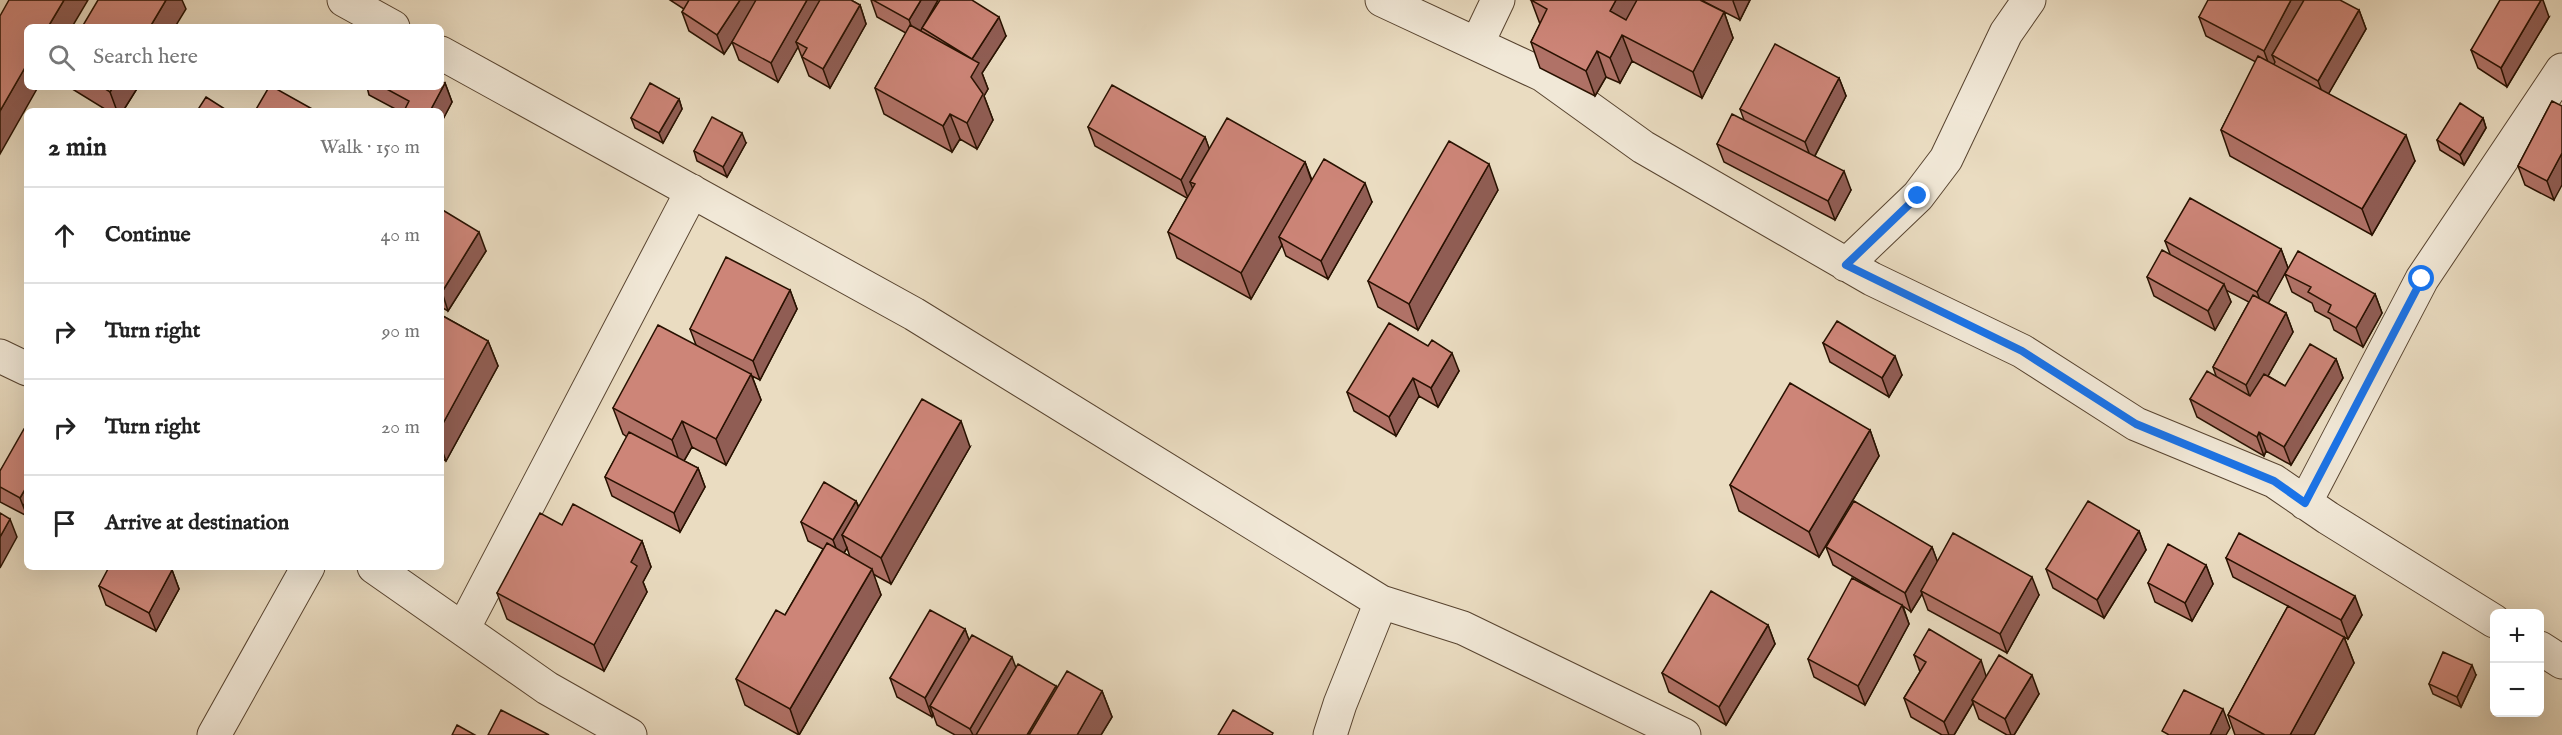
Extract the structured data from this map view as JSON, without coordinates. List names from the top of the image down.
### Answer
{
  "page": {
    "search": "Search here",
    "heading": ["2 min", "Walk · 150 m"],
    "list": [
      ["Continue", "40 m"],
      ["Turn right", "90 m"],
      ["Turn right", "20 m"],
      "Arrive at destination"
    ],
    "map_buttons": ["+", "−"]
  }
}
